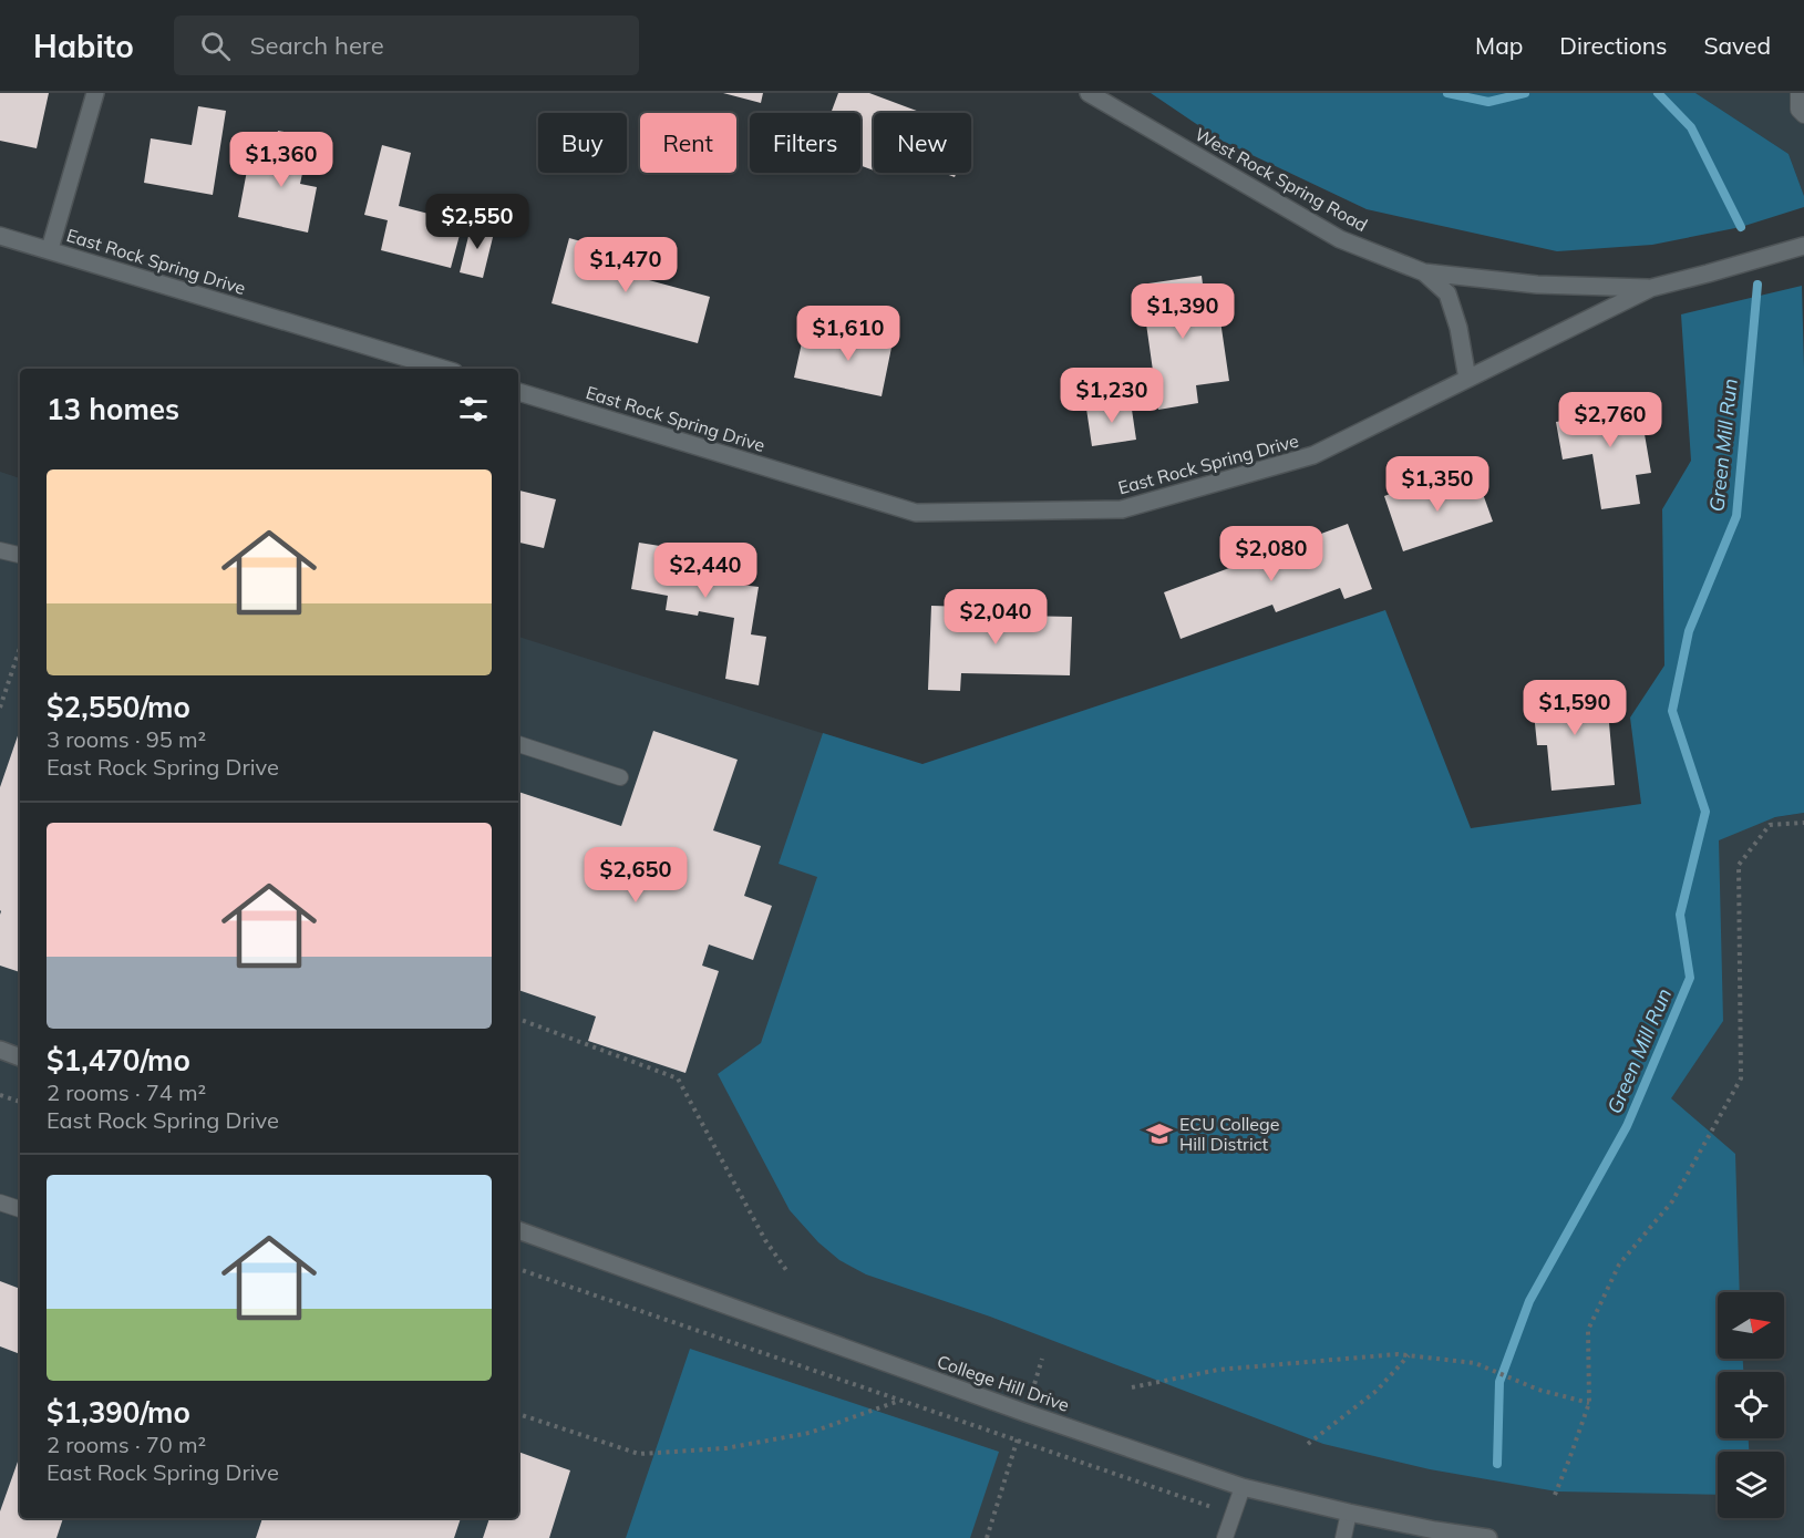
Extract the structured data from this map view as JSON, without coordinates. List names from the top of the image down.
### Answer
{
  "streets": {
    "street": ["West Rock Spring Road", "East Rock Spring Drive", "College Hill Drive"]
  },
  "crossings": [
    ["West Rock Spring Road", "East Rock Spring Drive"]
  ],
  "water": ["Green Mill Run"],
  "places": {
    "school or university": ["ECU College Hill District"]
  },
  "north": "right",
  "page": {
    "header": "Habito",
    "search": "Search here",
    "nav": ["Map", "Directions", "Saved"],
    "chip": [
      "Buy",
      "Rent",
      "Filters",
      "New"
    ],
    "price": [
      "$1,360",
      "$2,550",
      "$1,470",
      "$1,390",
      "$1,610",
      "$1,230",
      "$2,760",
      "$1,350",
      "$2,080",
      "$2,440",
      "$2,040",
      "$1,590",
      "$2,650"
    ],
    "heading": "13 homes",
    "list": [
      {
        "name": "$2,550/mo",
        "note": "3 rooms · 95 m² · East Rock Spring Drive"
      },
      {
        "name": "$1,470/mo",
        "note": "2 rooms · 74 m² · East Rock Spring Drive"
      },
      {
        "name": "$1,390/mo",
        "note": "2 rooms · 70 m² · East Rock Spring Drive"
      }
    ]
  }
}
